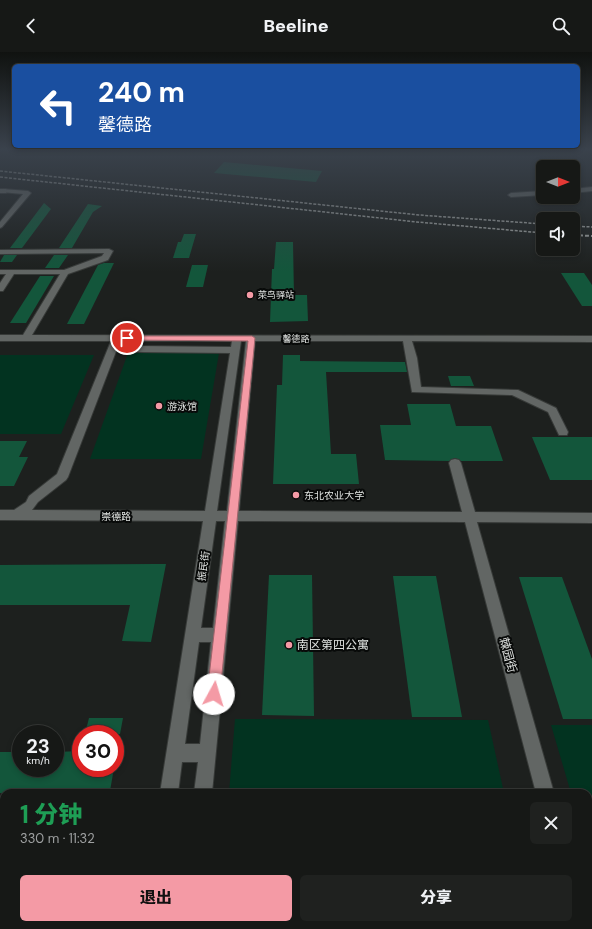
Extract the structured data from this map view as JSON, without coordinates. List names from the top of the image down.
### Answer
{
  "streets": {
    "street": [
      "馨德路",
      "崇德路",
      "振民街",
      "棘园街"
    ]
  },
  "crossings": [
    ["馨德路", "振民街"],
    ["崇德路", "振民街"],
    ["崇德路", "棘园街"]
  ],
  "places": [
    "菜鸟驿站",
    "游泳馆",
    "东北农业大学",
    "南区第四公寓"
  ],
  "north": "right",
  "page": {
    "header": "Beeline",
    "turn": ["240 m", "馨德路"],
    "speed": "23 km/h",
    "limit": "30",
    "heading": ["1 分钟", "330 m · 11:32"],
    "buttons": ["退出", "分享"]
  }
}
